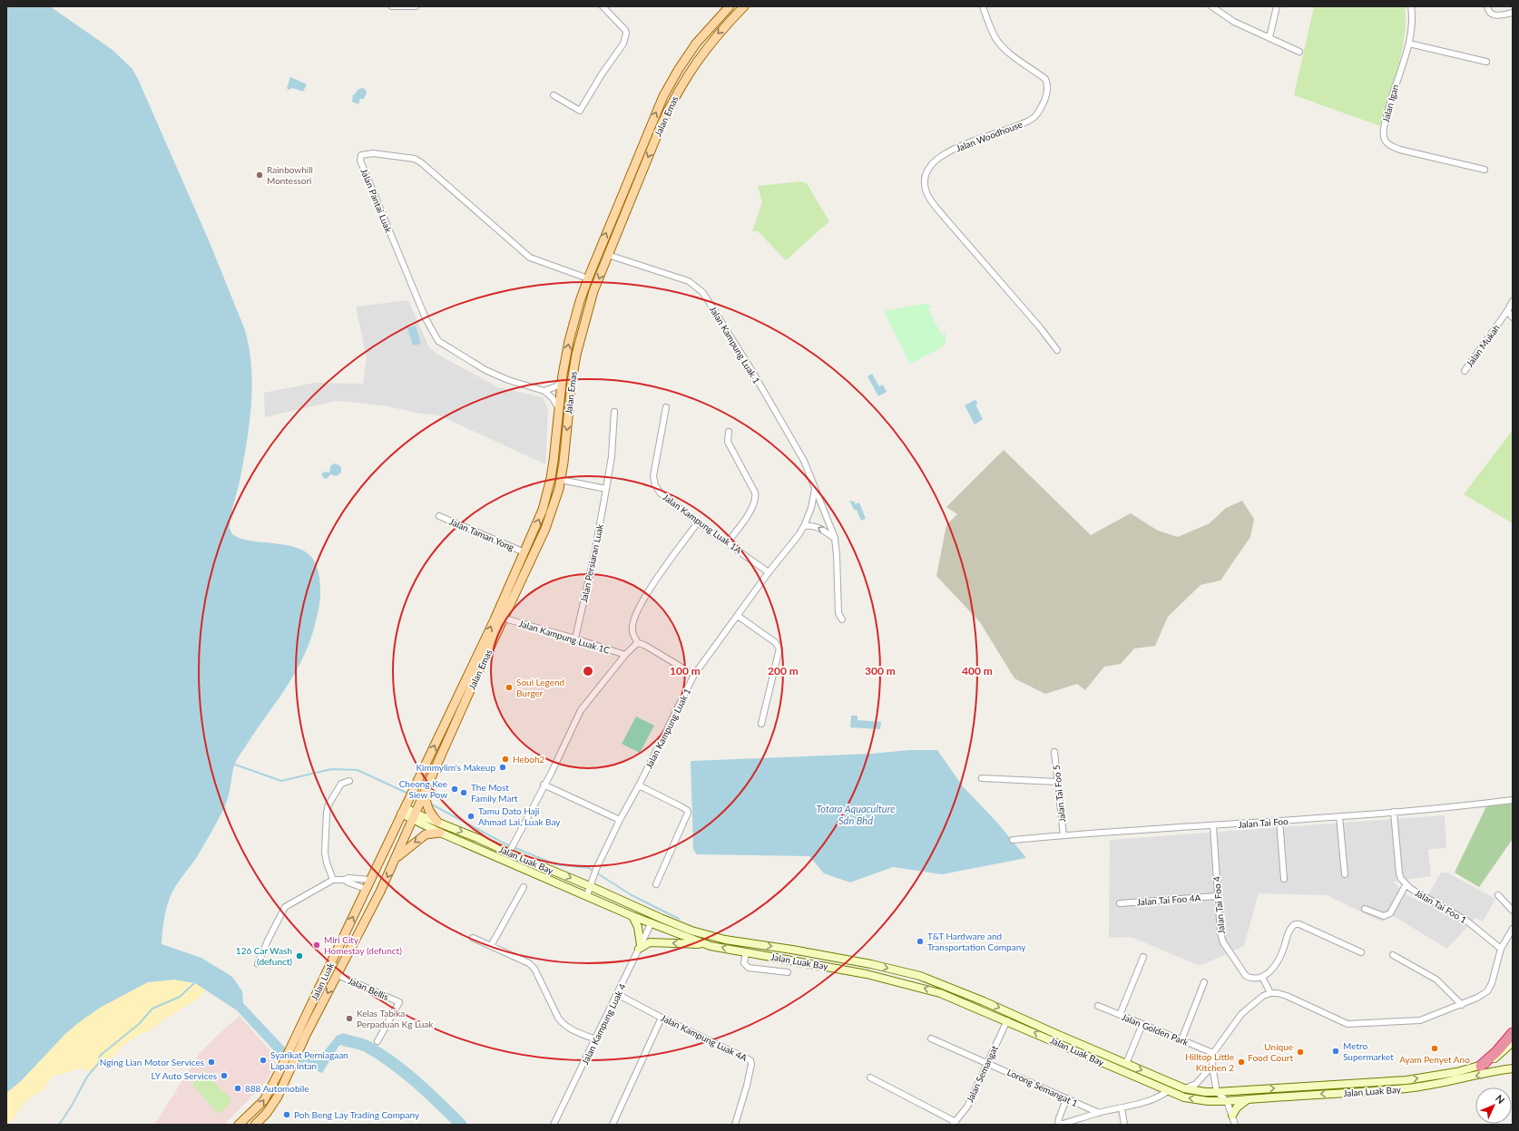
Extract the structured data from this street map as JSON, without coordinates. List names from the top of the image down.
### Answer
{
  "streets": {
    "main road": ["Jalan Emas", "Jalan Luak"],
    "street": [
      "Jalan Igan",
      "Jalan Woodhouse",
      "Jalan Pantai Luak",
      "Jalan Kampung Luak 1",
      "Jalan Mukah",
      "Jalan Kampung Luak 1A",
      "Jalan Taman Yong",
      "Jalan Persiaran Luak",
      "Jalan Kampung Luak 1C",
      "Jalan Tai Foo 5",
      "Jalan Tai Foo",
      "Jalan Luak Bay",
      "Jalan Tai Foo 4A",
      "Jalan Tai Foo 4",
      "Jalan Tai Foo 1",
      "Jalan Bellis",
      "Jalan Kampung Luak 4",
      "Jalan Golden Park",
      "Jalan Kampung Luak 4A",
      "Jalan Semangat",
      "Lorong Semangat 1"
    ]
  },
  "crossings": [
    ["Jalan Emas", "Jalan Pantai Luak"],
    ["Jalan Emas", "Jalan Kampung Luak 1"],
    ["Jalan Emas", "Jalan Taman Yong"],
    ["Jalan Emas", "Jalan Kampung Luak 1C"],
    ["Jalan Emas", "Jalan Luak"],
    ["Jalan Kampung Luak 1", "Jalan Kampung Luak 1A"],
    ["Jalan Kampung Luak 1", "Jalan Luak Bay"],
    ["Jalan Persiaran Luak", "Jalan Kampung Luak 1C"],
    ["Jalan Tai Foo 5", "Jalan Tai Foo"],
    ["Jalan Tai Foo", "Jalan Tai Foo 4"],
    ["Jalan Tai Foo", "Jalan Tai Foo 1"],
    ["Jalan Luak Bay", "Jalan Luak"],
    ["Jalan Luak Bay", "Jalan Kampung Luak 4"],
    ["Jalan Luak Bay", "Jalan Semangat"],
    ["Jalan Tai Foo 4A", "Jalan Tai Foo 4"],
    ["Jalan Luak", "Jalan Bellis"],
    ["Jalan Kampung Luak 4", "Jalan Kampung Luak 4A"],
    ["Jalan Semangat", "Lorong Semangat 1"]
  ],
  "water": ["Totara Aquaculture Sdn Bhd"],
  "places": [
    "Rainbowhill Montessori",
    "Soul Legend Burger",
    "Heboh2",
    "Kimmylim's Makeup",
    "Cheong Kee Siew Pow",
    "The Most Family Mart",
    "Tamu Dato Haji Ahmad Lai, Luak Bay",
    "T&T Hardware and Transportation Company",
    "Miri City Homestay (defunct)",
    "126 Car Wash (defunct)",
    "Kelas Tabika Perpaduan Kg Luak",
    "Ayam Penyet Ano",
    "Metro Supermarket",
    "Unique Food Court",
    "Syarikat Perniagaan Lapan Intan",
    "Nging Lian Motor Services",
    "Hilltop Little Kitchen 2",
    "LY Auto Services",
    "888 Automobile",
    "Poh Beng Lay Trading Company"
  ],
  "north": "top right",
  "rings": [
    "100 m",
    "200 m",
    "300 m",
    "400 m"
  ]
}
